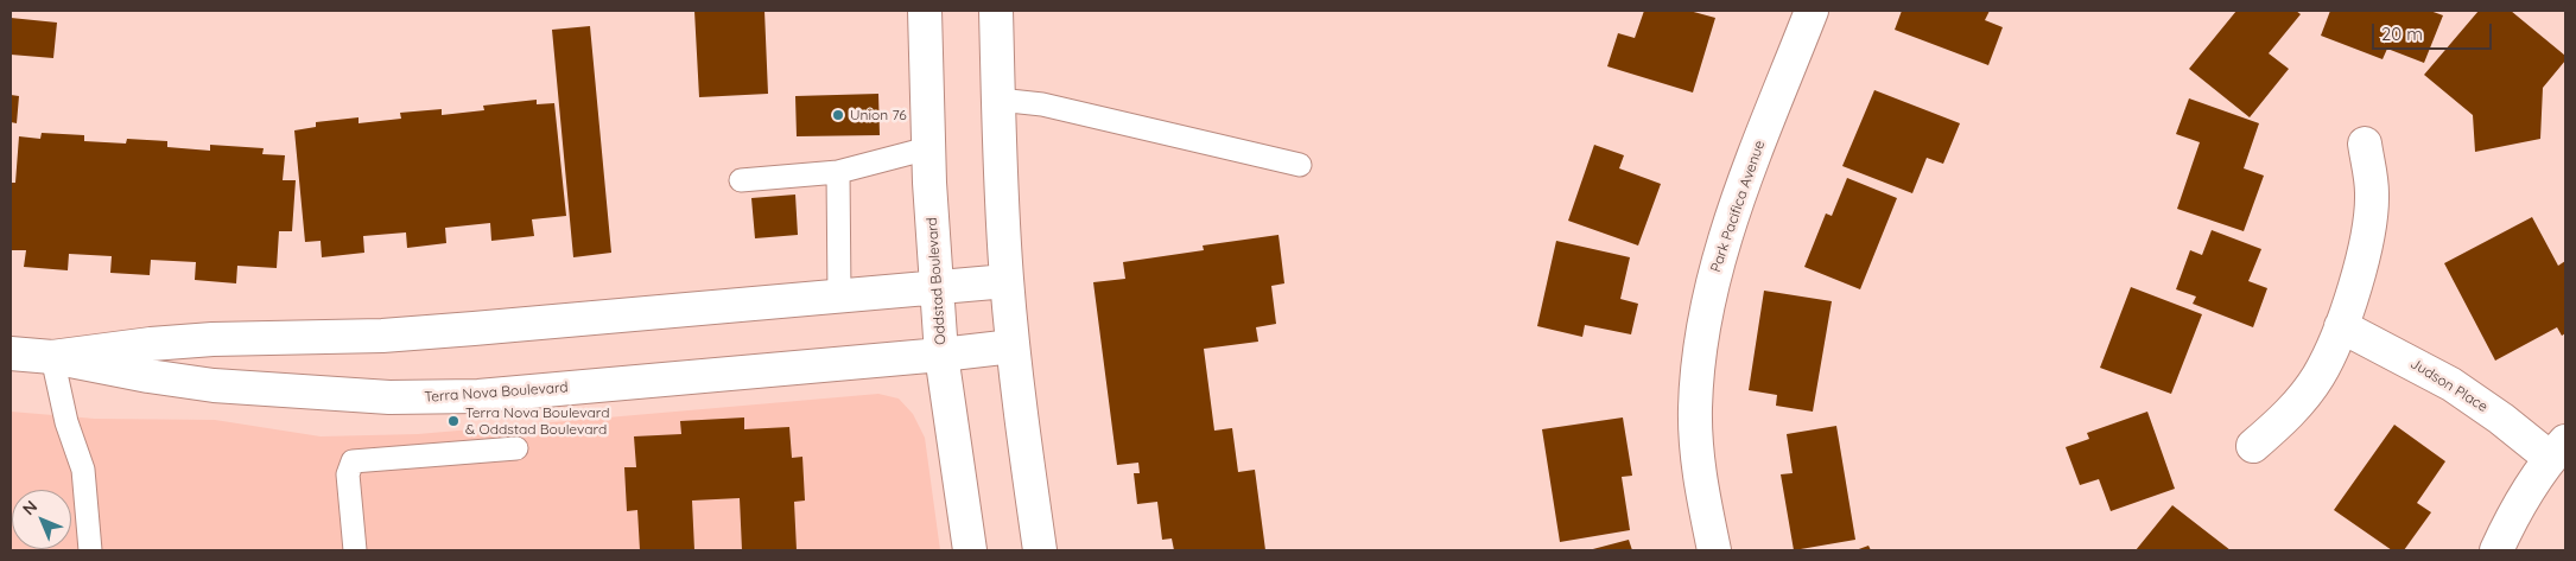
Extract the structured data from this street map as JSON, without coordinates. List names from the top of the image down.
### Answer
{
  "streets": {
    "street": [
      "Park Pacifica Avenue",
      "Oddstad Boulevard",
      "Judson Place",
      "Terra Nova Boulevard"
    ]
  },
  "crossings": [
    ["Oddstad Boulevard", "Terra Nova Boulevard"]
  ],
  "places": ["Union 76", "Terra Nova Boulevard & Oddstad Boulevard"],
  "scale_bar": "20 m",
  "north": "top left"
}
